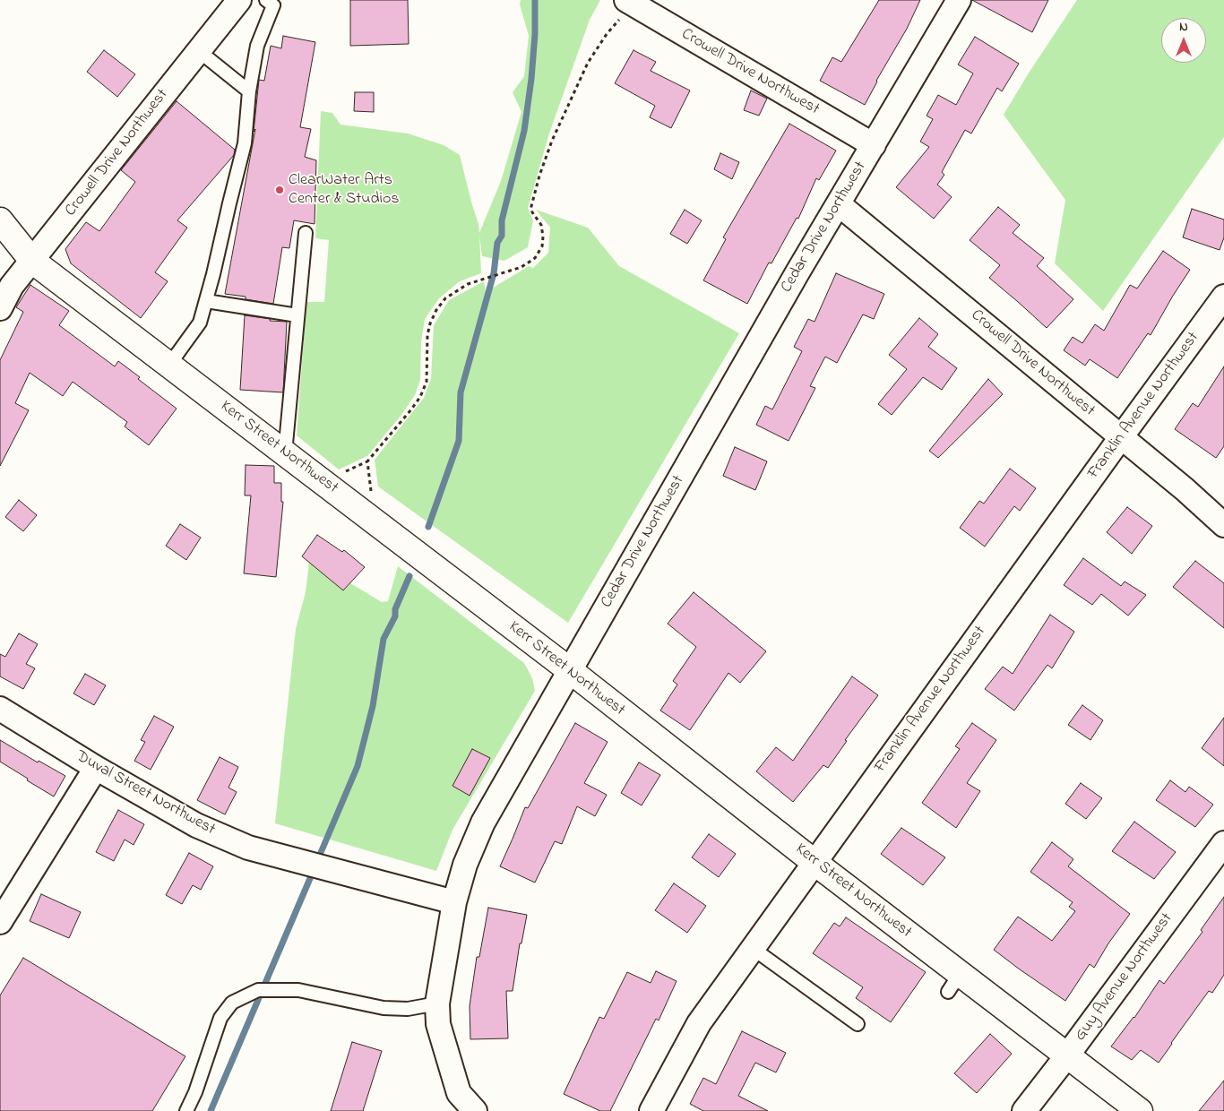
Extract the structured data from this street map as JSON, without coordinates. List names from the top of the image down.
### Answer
{
  "streets": {
    "street": [
      "Crowell Drive Northwest",
      "Cedar Drive Northwest",
      "Franklin Avenue Northwest",
      "Kerr Street Northwest",
      "Duval Street Northwest",
      "Guy Avenue Northwest"
    ]
  },
  "crossings": [
    ["Crowell Drive Northwest", "Cedar Drive Northwest"],
    ["Crowell Drive Northwest", "Franklin Avenue Northwest"],
    ["Crowell Drive Northwest", "Kerr Street Northwest"],
    ["Cedar Drive Northwest", "Kerr Street Northwest"],
    ["Cedar Drive Northwest", "Duval Street Northwest"],
    ["Franklin Avenue Northwest", "Kerr Street Northwest"],
    ["Kerr Street Northwest", "Guy Avenue Northwest"]
  ],
  "places": ["ClearWater Arts Center & Studios"],
  "north": "top"
}
